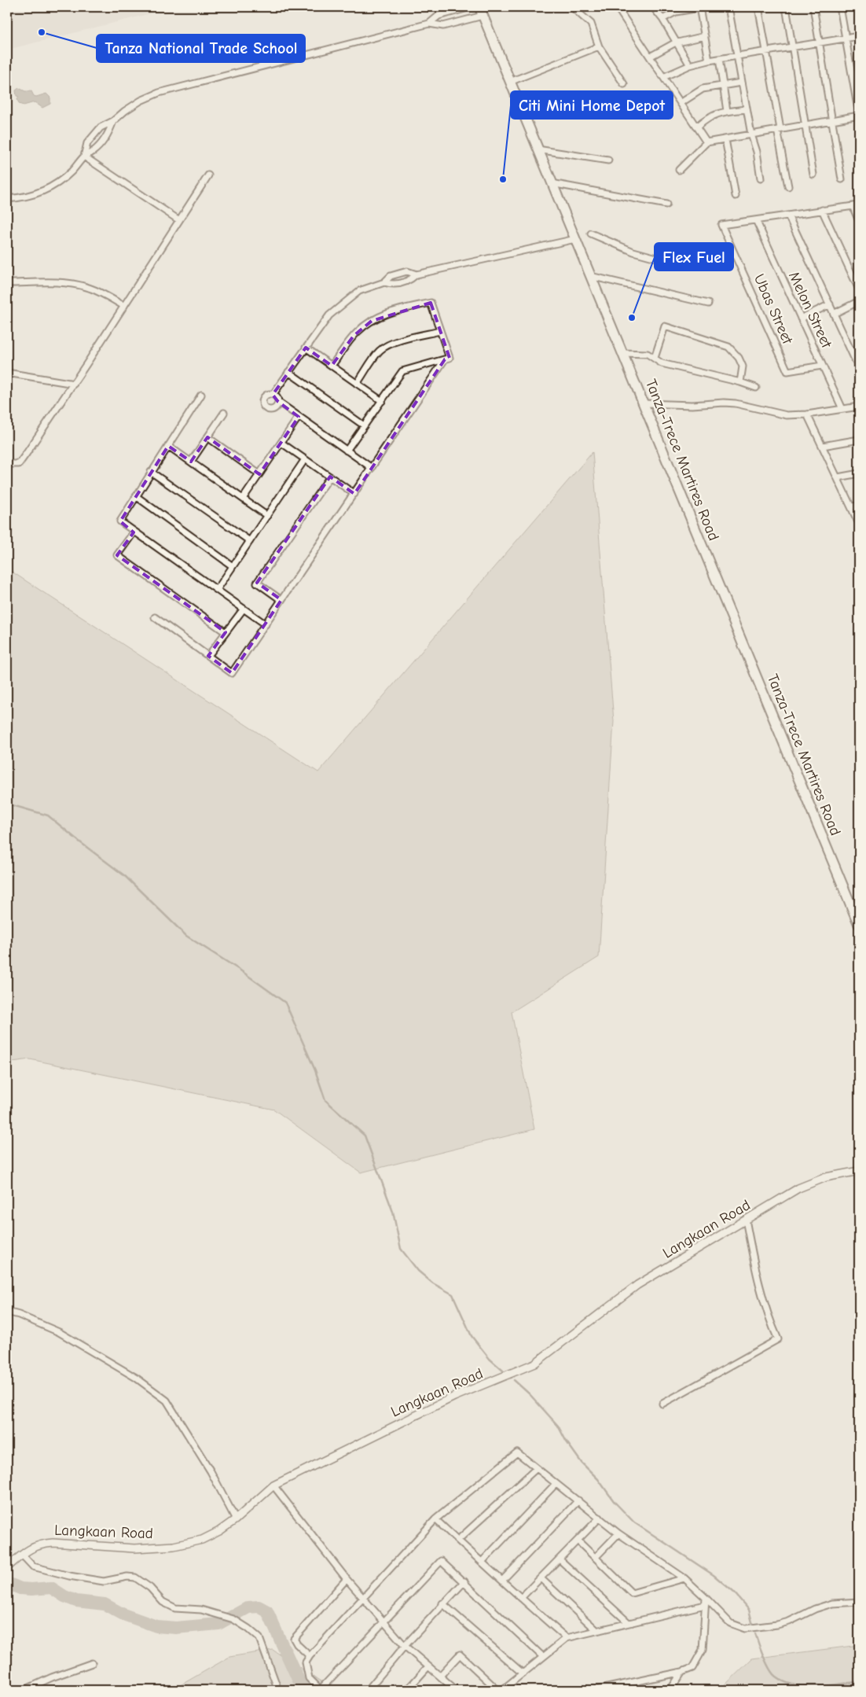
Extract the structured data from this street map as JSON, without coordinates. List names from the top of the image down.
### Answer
{
  "streets": {
    "main road": ["Tanza-Trece Martires Road"],
    "street": ["Ubas Street", "Melon Street", "Langkaan Road"]
  },
  "crossings": [
    ["Ubas Street", "Melon Street"]
  ],
  "places": ["Tanza National Trade School", "Citi Mini Home Depot", "Flex Fuel"]
}
